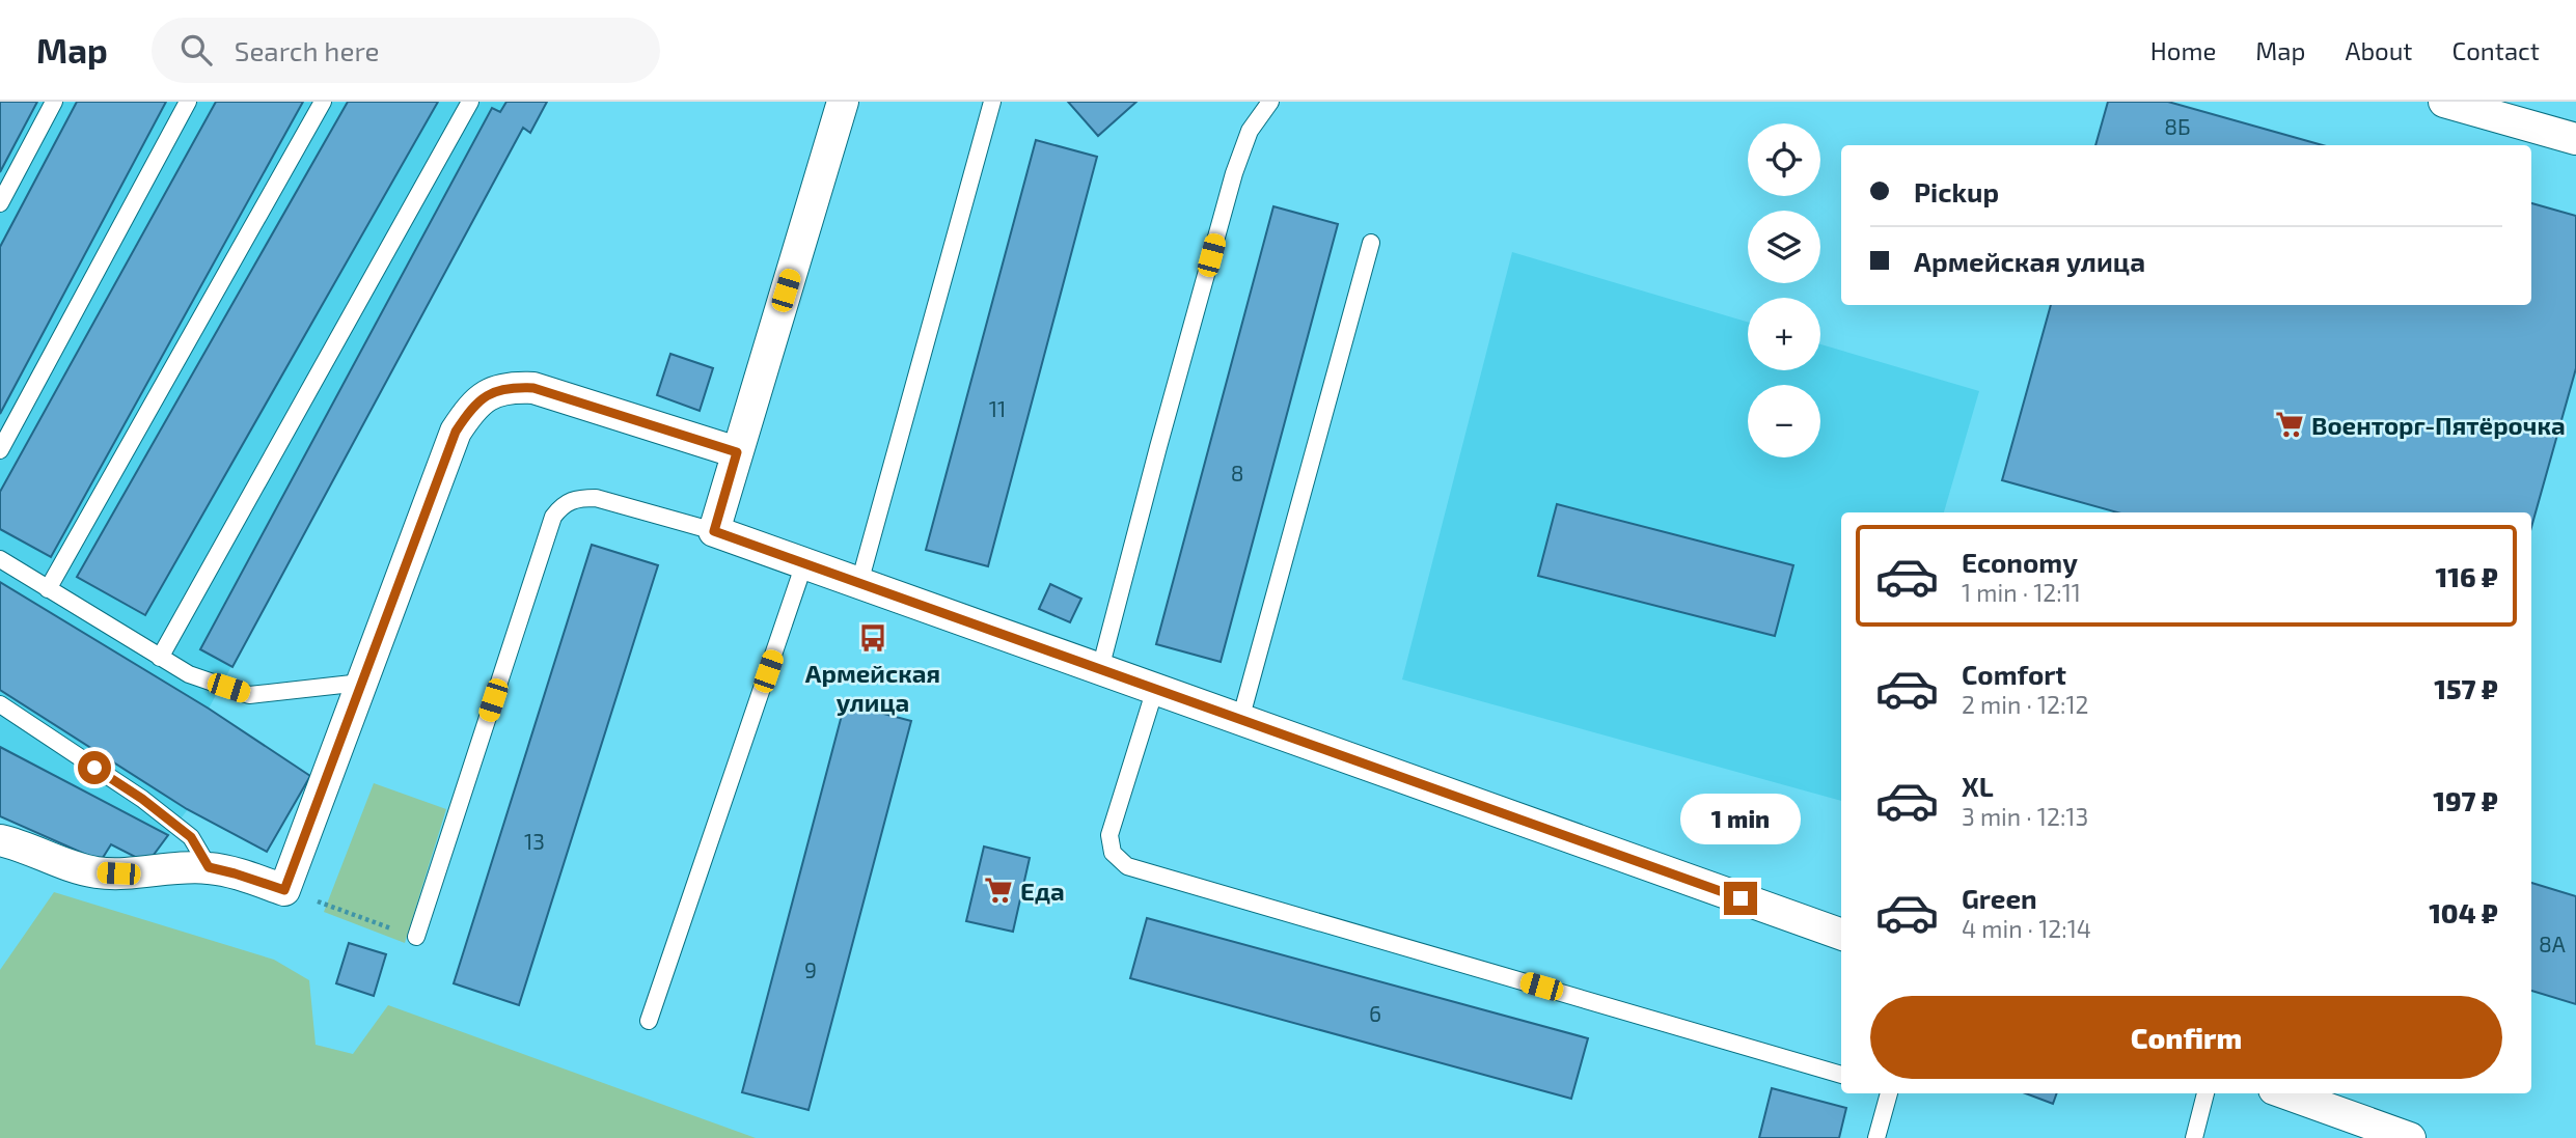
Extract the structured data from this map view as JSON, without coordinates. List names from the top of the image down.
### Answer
{
  "places": {
    "supermarket": ["Военторг-Пятёрочка", "Еда"],
    "bus stop": ["Армейская улица"]
  },
  "house_numbers": [
    "8Б",
    "11",
    "8",
    "13",
    "8А",
    "9",
    "6"
  ],
  "page": {
    "header": "Map",
    "search": "Search here",
    "nav": [
      "Home",
      "Map",
      "About",
      "Contact"
    ],
    "map_buttons": ["+", "−"],
    "banner": ["Pickup", "Армейская улица"],
    "list": [
      {
        "name": "Economy",
        "note": "1 min · 12:11",
        "value": "116 ₽"
      },
      {
        "name": "Comfort",
        "note": "2 min · 12:12",
        "value": "157 ₽"
      },
      {
        "name": "XL",
        "note": "3 min · 12:13",
        "value": "197 ₽"
      },
      {
        "name": "Green",
        "note": "4 min · 12:14",
        "value": "104 ₽"
      }
    ],
    "bubble": "1 min",
    "buttons": "Confirm"
  }
}
